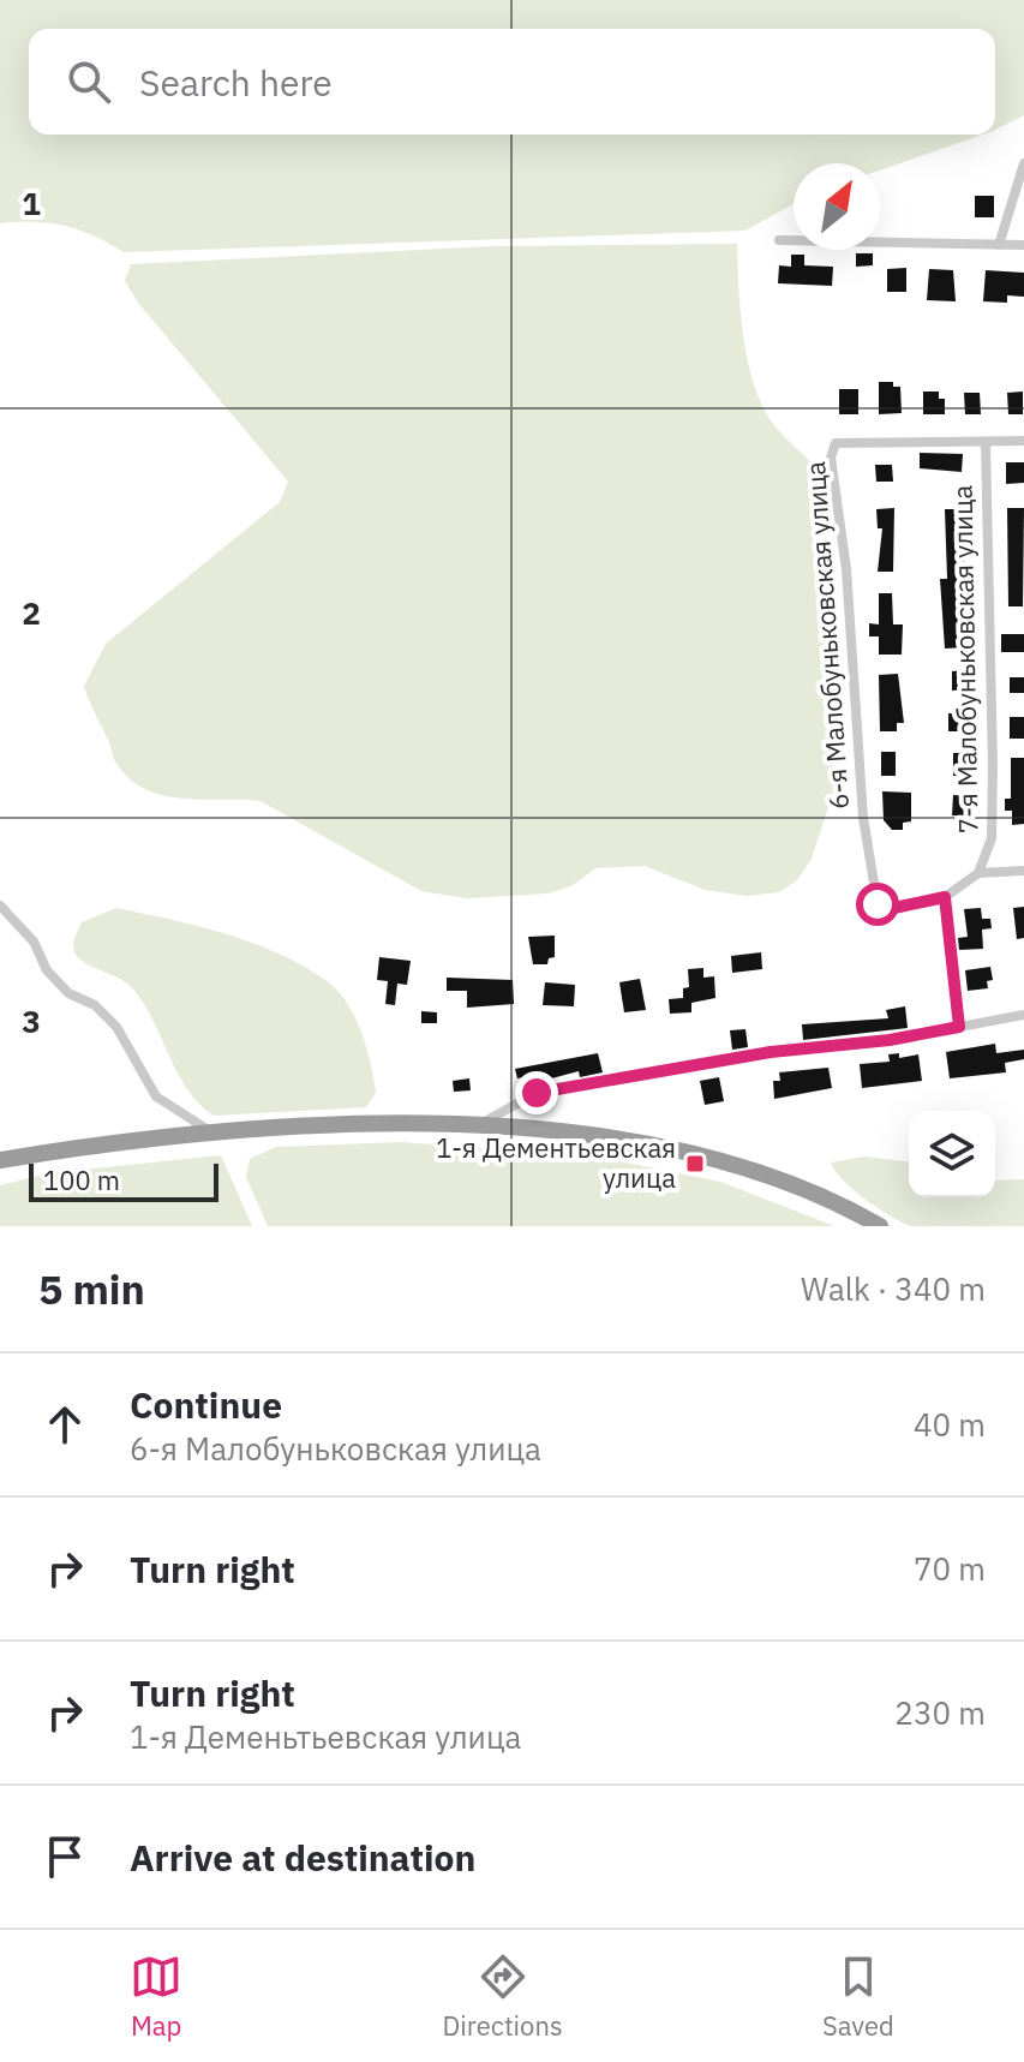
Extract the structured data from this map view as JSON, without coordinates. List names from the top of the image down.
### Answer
{
  "streets": {
    "street": ["6-я Малобуньковская улица", "7-я Малобуньковская улица"]
  },
  "crossings": [
    ["6-я Малобуньковская улица", "7-я Малобуньковская улица"]
  ],
  "places": {
    "transit": ["1-я Дементьевская улица"]
  },
  "scale_bar": "100 m",
  "north": "top right",
  "page": {
    "search": "Search here",
    "scale": "100 m",
    "heading": ["5 min", "Walk · 340 m"],
    "list": [
      ["Continue", "6-я Малобуньковская улица", "40 m"],
      ["Turn right", "70 m"],
      ["Turn right", "1-я Деменьтьевская улица", "230 m"],
      "Arrive at destination"
    ],
    "nav": ["Map", "Directions", "Saved"]
  },
  "grid": {
    "rows": ["1", "2", "3"]
  }
}
